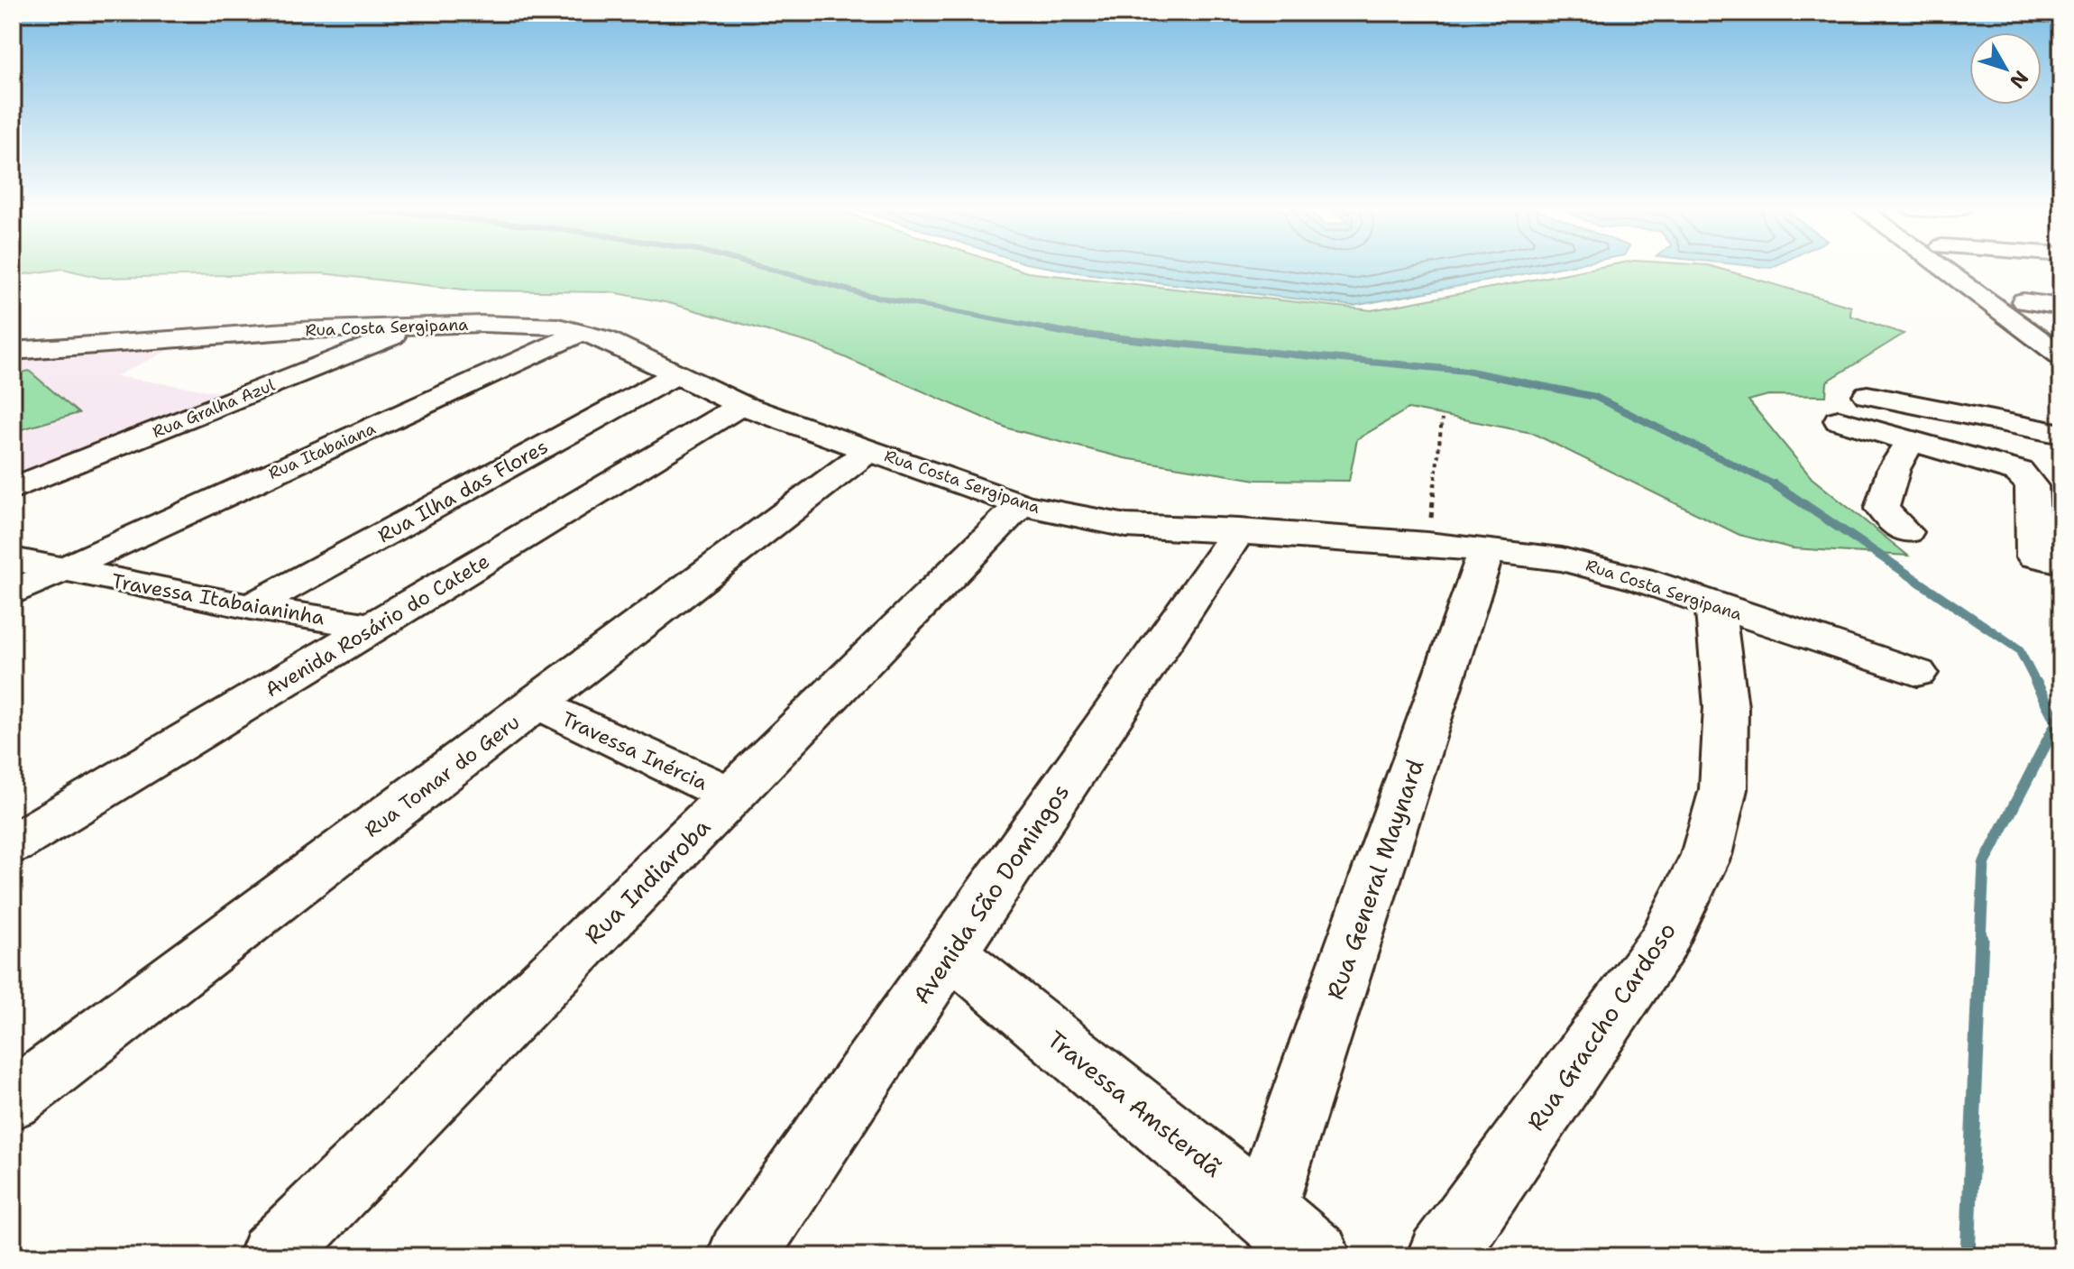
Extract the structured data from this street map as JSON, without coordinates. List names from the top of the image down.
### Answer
{
  "streets": {
    "street": [
      "Rua Costa Sergipana",
      "Rua Gralha Azul",
      "Rua Itabaiana",
      "Rua Ilha das Flores",
      "Travessa Itabaianinha",
      "Avenida Rosário do Catete",
      "Travessa Inércia",
      "Rua Tomar do Geru",
      "Rua General Maynard",
      "Rua Indiaroba",
      "Avenida São Domingos",
      "Rua Graccho Cardoso",
      "Travessa Amsterdã"
    ]
  },
  "crossings": [
    ["Rua Costa Sergipana", "Rua Gralha Azul"],
    ["Rua Costa Sergipana", "Rua Itabaiana"],
    ["Rua Costa Sergipana", "Rua Ilha das Flores"],
    ["Rua Costa Sergipana", "Avenida Rosário do Catete"],
    ["Rua Costa Sergipana", "Rua Tomar do Geru"],
    ["Rua Costa Sergipana", "Rua General Maynard"],
    ["Rua Costa Sergipana", "Rua Indiaroba"],
    ["Rua Costa Sergipana", "Avenida São Domingos"],
    ["Rua Costa Sergipana", "Rua Graccho Cardoso"],
    ["Rua Itabaiana", "Travessa Itabaianinha"],
    ["Rua Ilha das Flores", "Travessa Itabaianinha"],
    ["Travessa Itabaianinha", "Avenida Rosário do Catete"],
    ["Travessa Inércia", "Rua Tomar do Geru"],
    ["Travessa Inércia", "Rua Indiaroba"],
    ["Rua General Maynard", "Travessa Amsterdã"],
    ["Avenida São Domingos", "Travessa Amsterdã"]
  ],
  "north": "bottom right"
}
